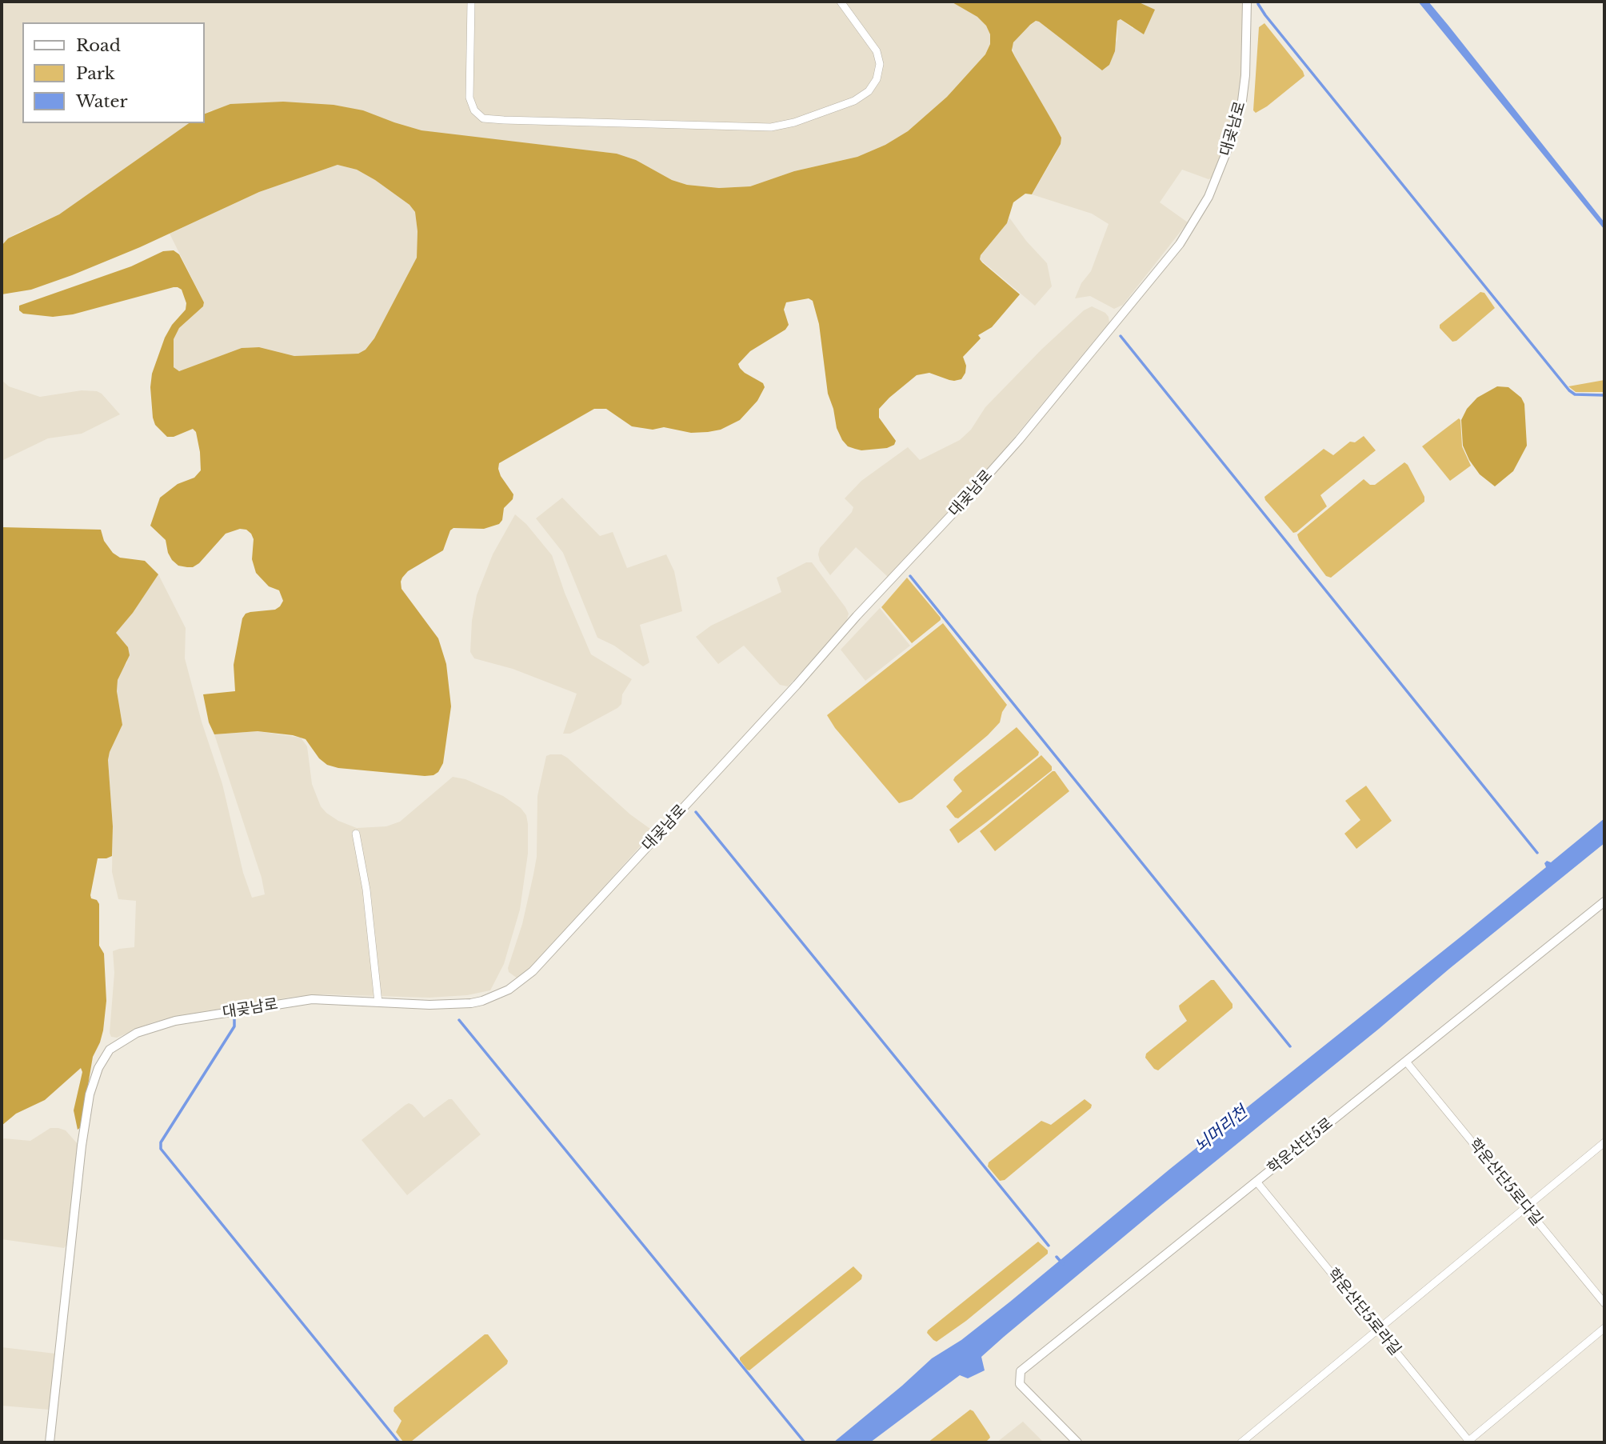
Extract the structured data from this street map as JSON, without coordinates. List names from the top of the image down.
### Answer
{
  "streets": {
    "street": [
      "대곶남로",
      "학운산단5로",
      "학운산단5로다길",
      "학운산단5로라길"
    ]
  },
  "crossings": [
    ["학운산단5로", "학운산단5로다길"],
    ["학운산단5로", "학운산단5로라길"]
  ],
  "water": ["뇌머리천"],
  "legend": ["Road", "Park", "Water"]
}
